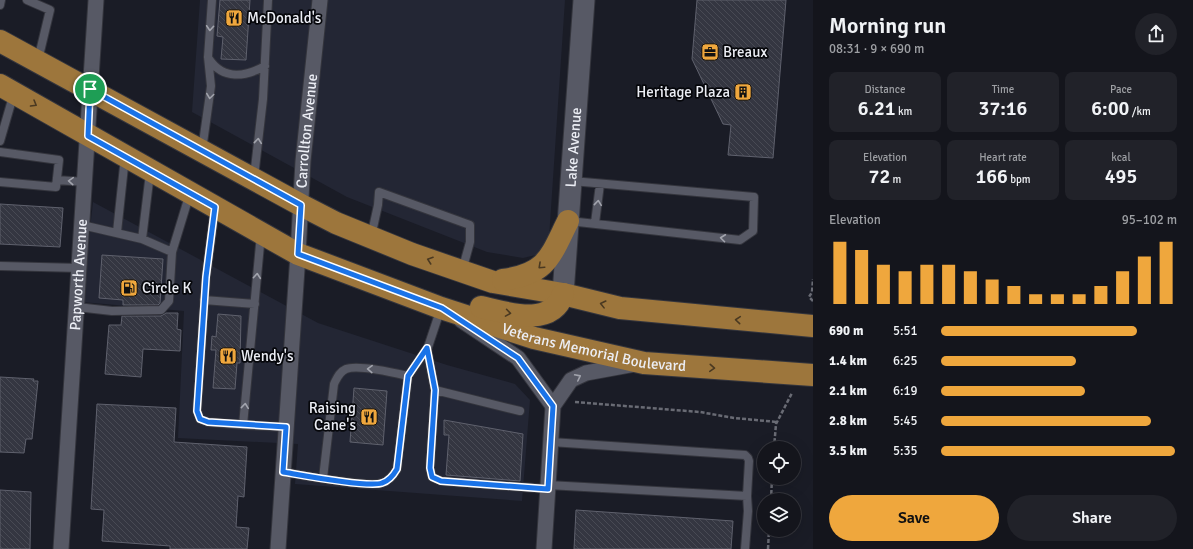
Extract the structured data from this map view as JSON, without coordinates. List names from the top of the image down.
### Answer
{
  "streets": {
    "main road": ["Veterans Memorial Boulevard"],
    "street": ["Carrollton Avenue", "Lake Avenue", "Papworth Avenue"]
  },
  "crossings": [
    ["Carrollton Avenue", "Veterans Memorial Boulevard"],
    ["Papworth Avenue", "Veterans Memorial Boulevard"]
  ],
  "places": {
    "restaurant": ["McDonald's", "Wendy's", "Raising Cane's"],
    "office": ["Breaux"],
    "building": ["Heritage Plaza"],
    "fuel station": ["Circle K"]
  },
  "page": {
    "heading": ["Morning run", "08:31 · 9 × 690 m"],
    "stats": [
      ["Distance", "6.21 km"],
      ["Time", "37:16"],
      ["Pace", "6:00 /km"],
      ["Elevation", "72 m"],
      ["Heart rate", "166 bpm"],
      ["kcal", "495"]
    ],
    "chart": ["Elevation", "95–102 m"],
    "list": [
      {
        "name": "690 m",
        "note": "5:51"
      },
      {
        "name": "1.4 km",
        "note": "6:25"
      },
      {
        "name": "2.1 km",
        "note": "6:19"
      },
      {
        "name": "2.8 km",
        "note": "5:45"
      },
      {
        "name": "3.5 km",
        "note": "5:35"
      }
    ],
    "buttons": ["Save", "Share"]
  }
}
